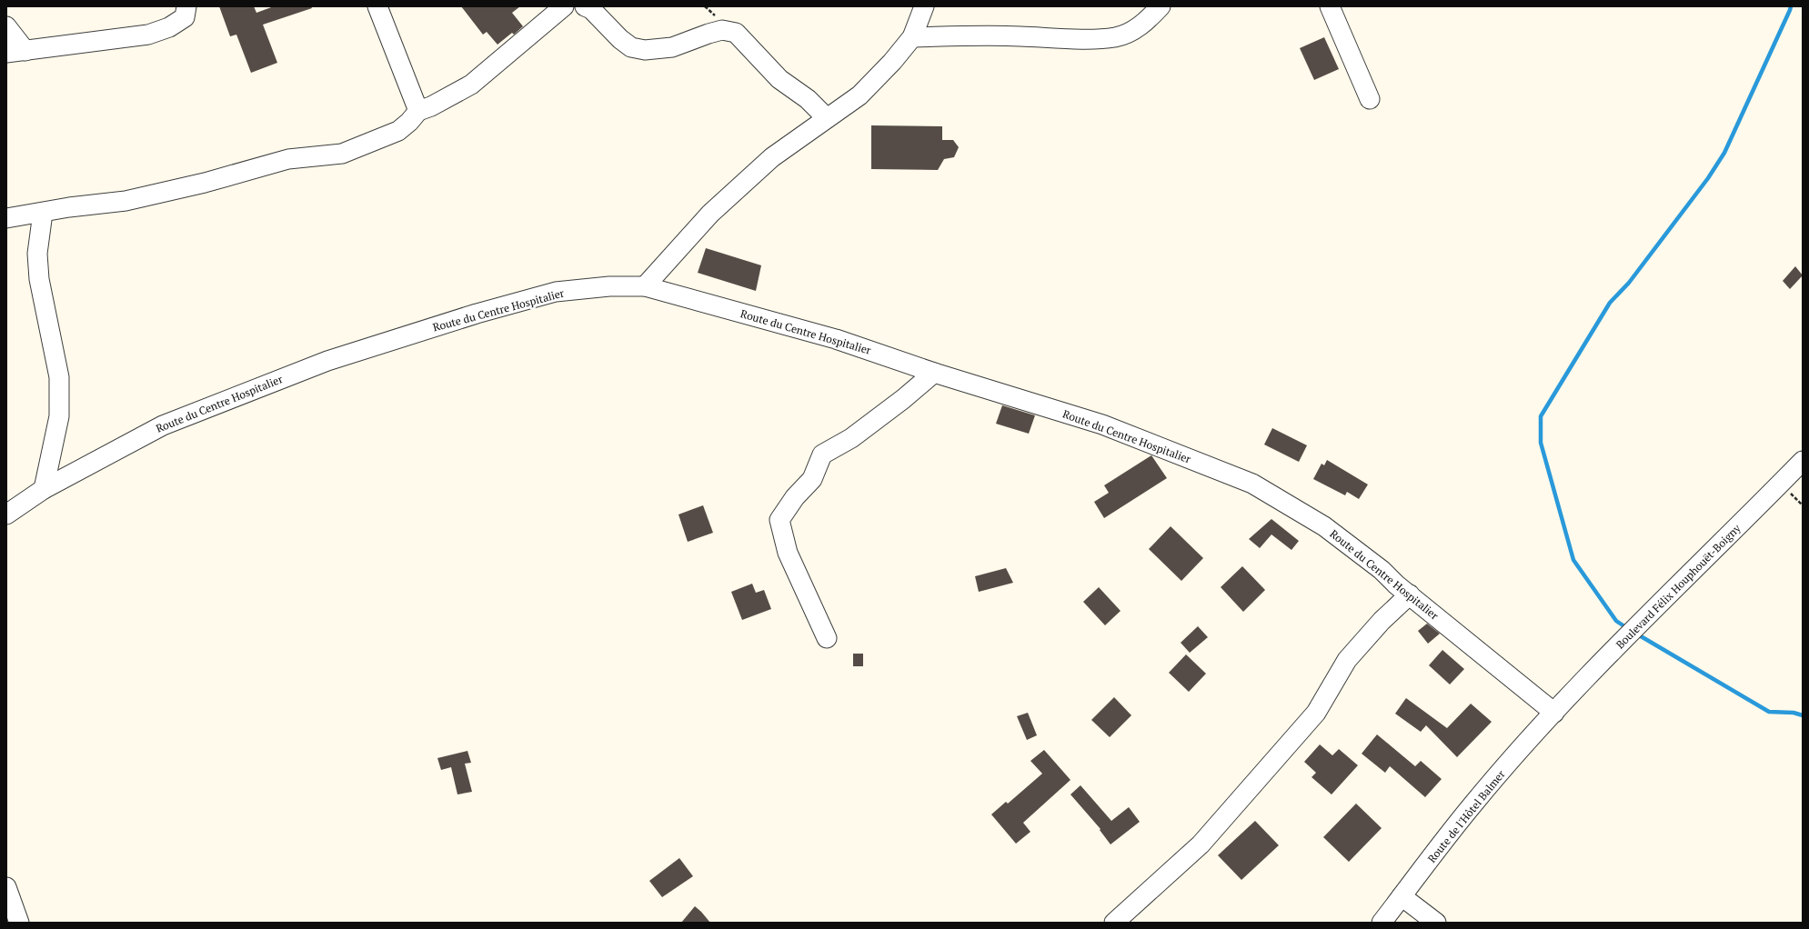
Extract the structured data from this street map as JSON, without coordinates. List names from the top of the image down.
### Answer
{
  "streets": {
    "street": ["Route du Centre Hospitalier", "Boulevard Félix Houphouët-Boigny", "Route de l'Hôtel Balmer"]
  },
  "crossings": [
    ["Route du Centre Hospitalier", "Boulevard Félix Houphouët-Boigny"],
    ["Route du Centre Hospitalier", "Route de l'Hôtel Balmer"],
    ["Boulevard Félix Houphouët-Boigny", "Route de l'Hôtel Balmer"]
  ]
}
